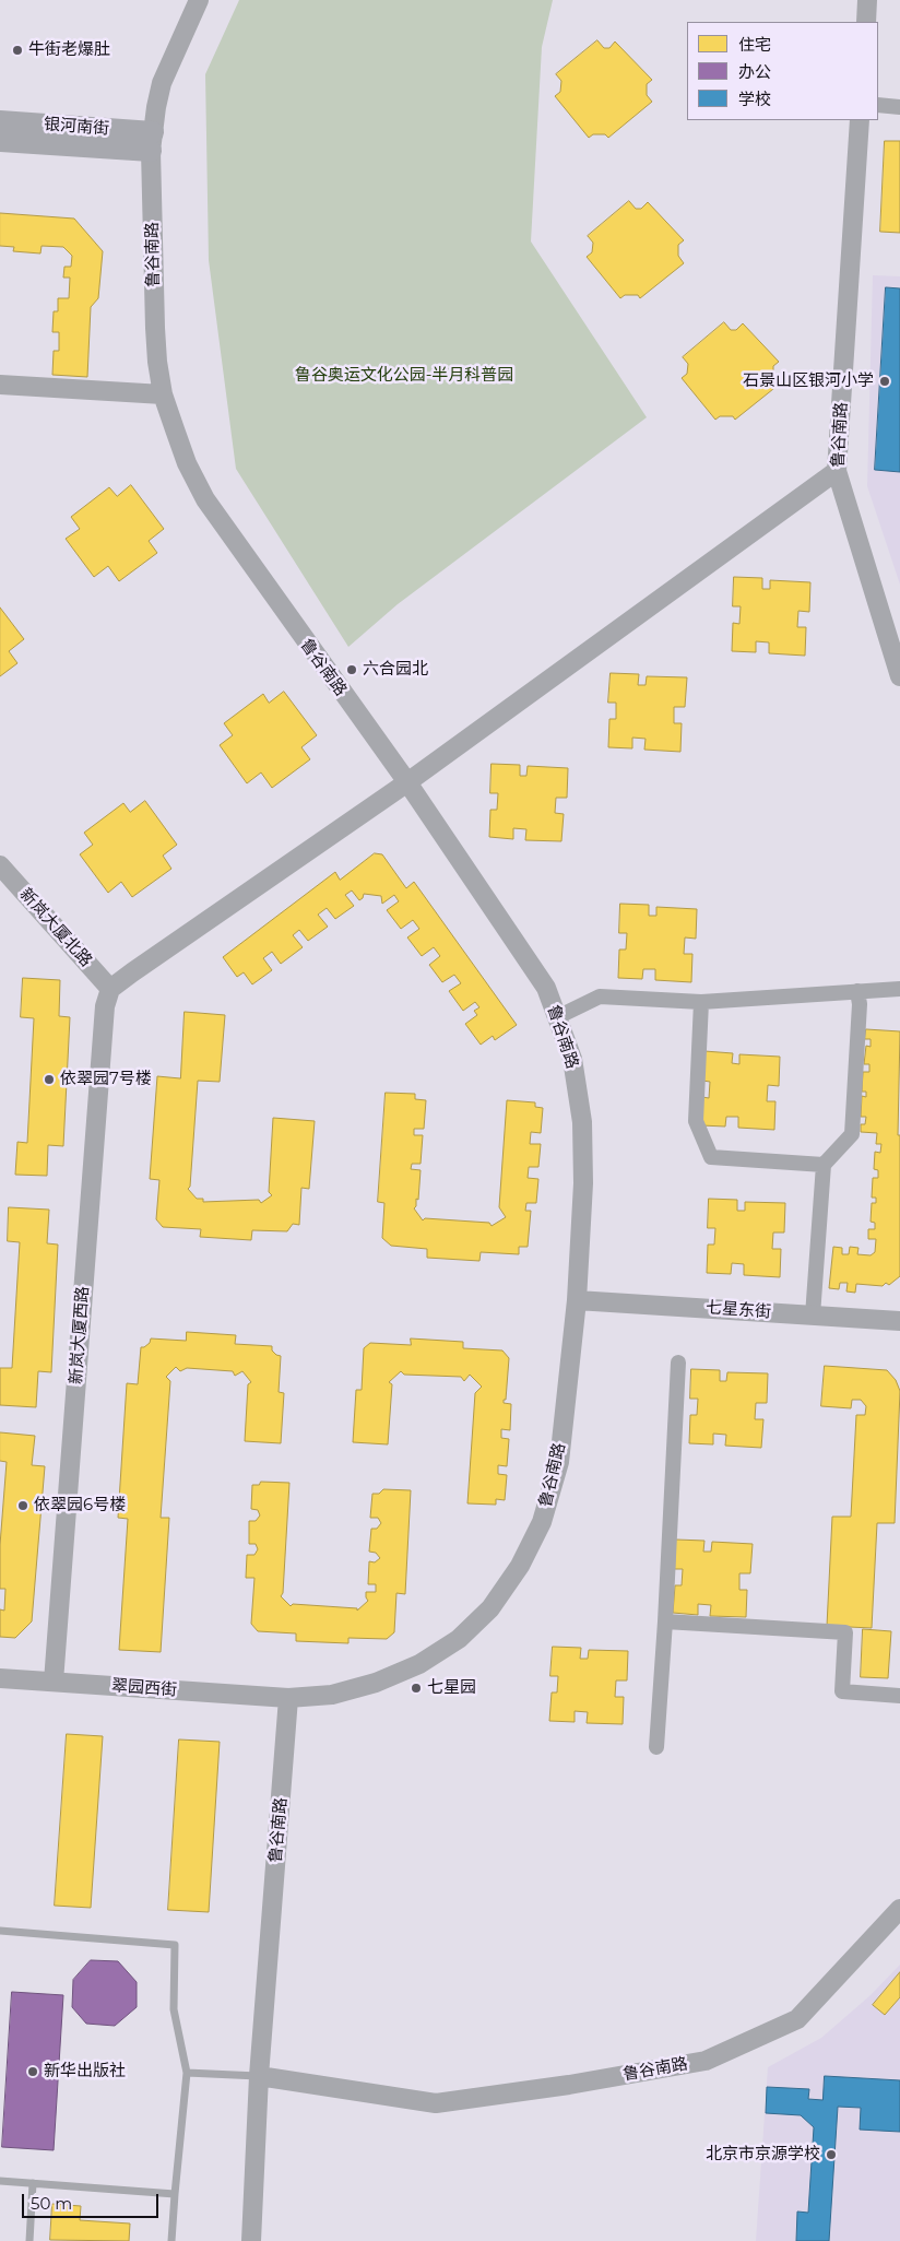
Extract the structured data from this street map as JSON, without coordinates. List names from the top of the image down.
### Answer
{
  "streets": {
    "main road": ["银河南街"],
    "street": [
      "鲁谷南路",
      "新岚大厦北路",
      "七星东街",
      "新岚大厦西路",
      "翠园西街"
    ]
  },
  "crossings": [
    ["银河南街", "鲁谷南路"],
    ["鲁谷南路", "七星东街"],
    ["鲁谷南路", "翠园西街"],
    ["新岚大厦北路", "新岚大厦西路"],
    ["新岚大厦西路", "翠园西街"]
  ],
  "parks": ["鲁谷奥运文化公园-半月科普园"],
  "places": [
    "牛街老爆肚",
    "石景山区银河小学",
    "六合园北",
    "依翠园7号楼",
    "依翠园6号楼",
    "七星园",
    "新华出版社",
    "北京市京源学校"
  ],
  "legend": ["住宅", "办公", "学校"],
  "scale_bar": "50 m"
}
